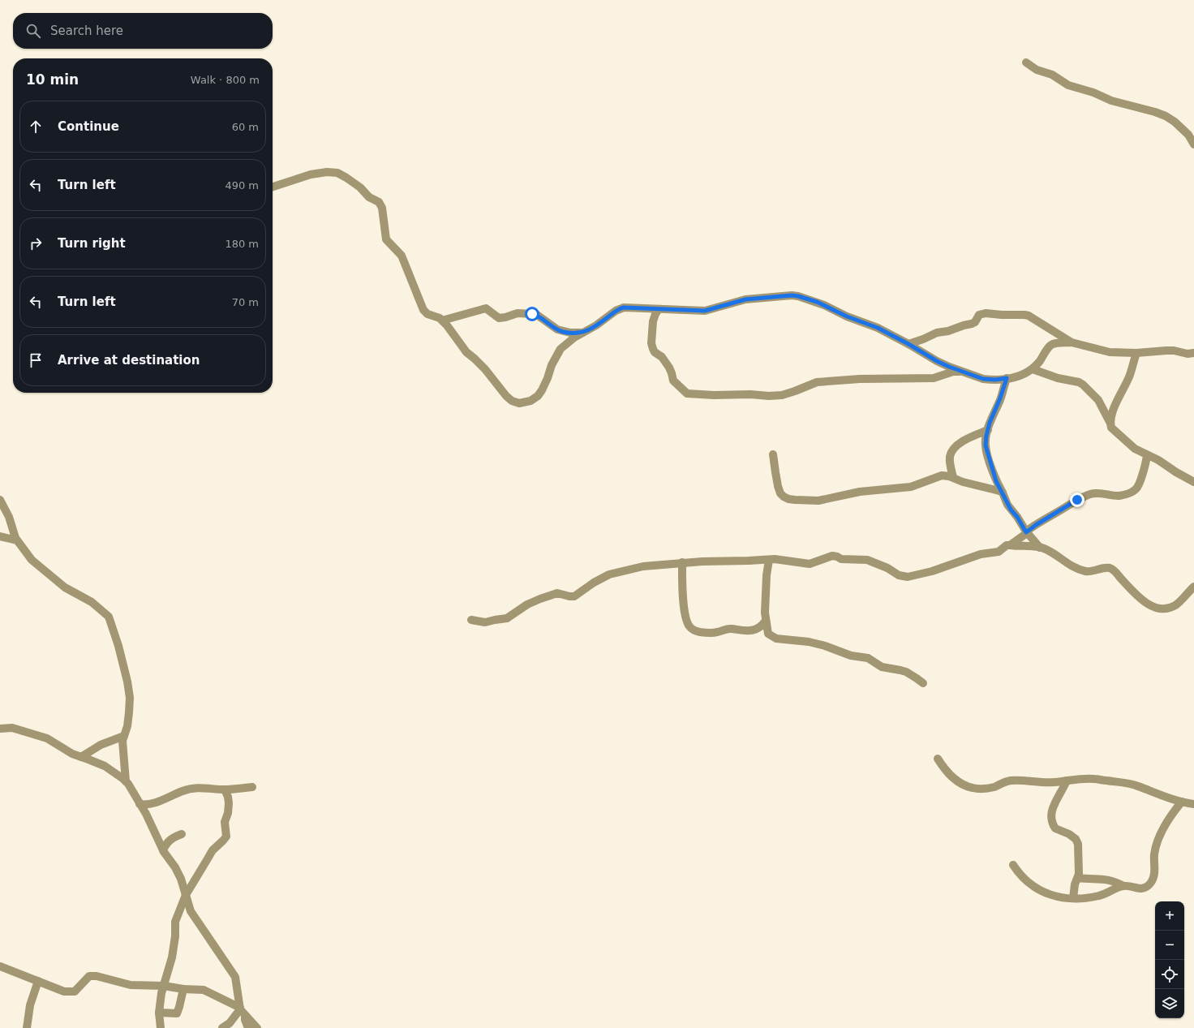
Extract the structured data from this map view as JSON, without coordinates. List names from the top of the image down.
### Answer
{
  "page": {
    "search": "Search here",
    "heading": ["10 min", "Walk · 800 m"],
    "list": [
      ["Continue", "60 m"],
      ["Turn left", "490 m"],
      ["Turn right", "180 m"],
      ["Turn left", "70 m"],
      "Arrive at destination"
    ],
    "map_buttons": ["+", "−"]
  }
}
